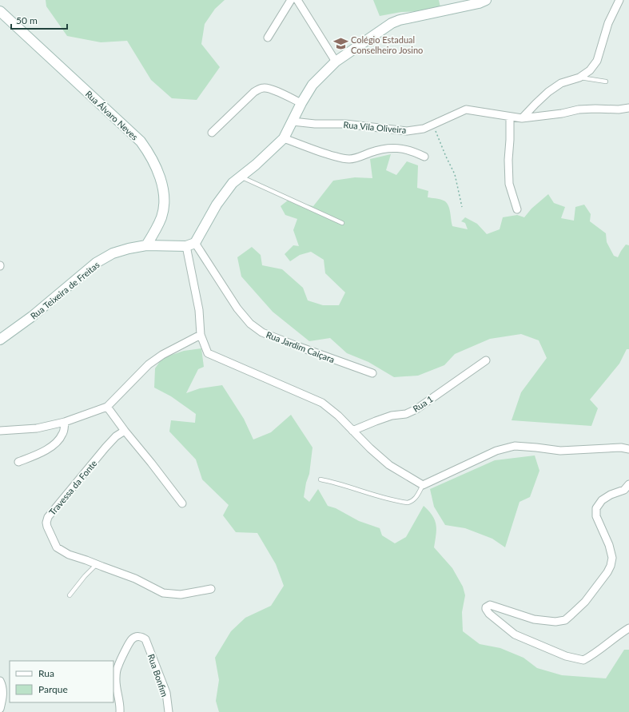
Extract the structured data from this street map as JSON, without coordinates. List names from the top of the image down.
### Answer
{
  "streets": {
    "street": [
      "Rua Álvaro Neves",
      "Rua Vila Oliveira",
      "Rua Teixeira de Freitas",
      "Rua Jardim Caiçara",
      "Rua 1",
      "Travessa da Fonte",
      "Rua Bonfim"
    ]
  },
  "crossings": [
    ["Rua Álvaro Neves", "Rua Teixeira de Freitas"],
    ["Rua Teixeira de Freitas", "Rua Jardim Caiçara"]
  ],
  "places": {
    "school or university": ["Colégio Estadual Conselheiro Josino"]
  },
  "legend": ["Rua", "Parque"],
  "scale_bar": "50 m"
}
